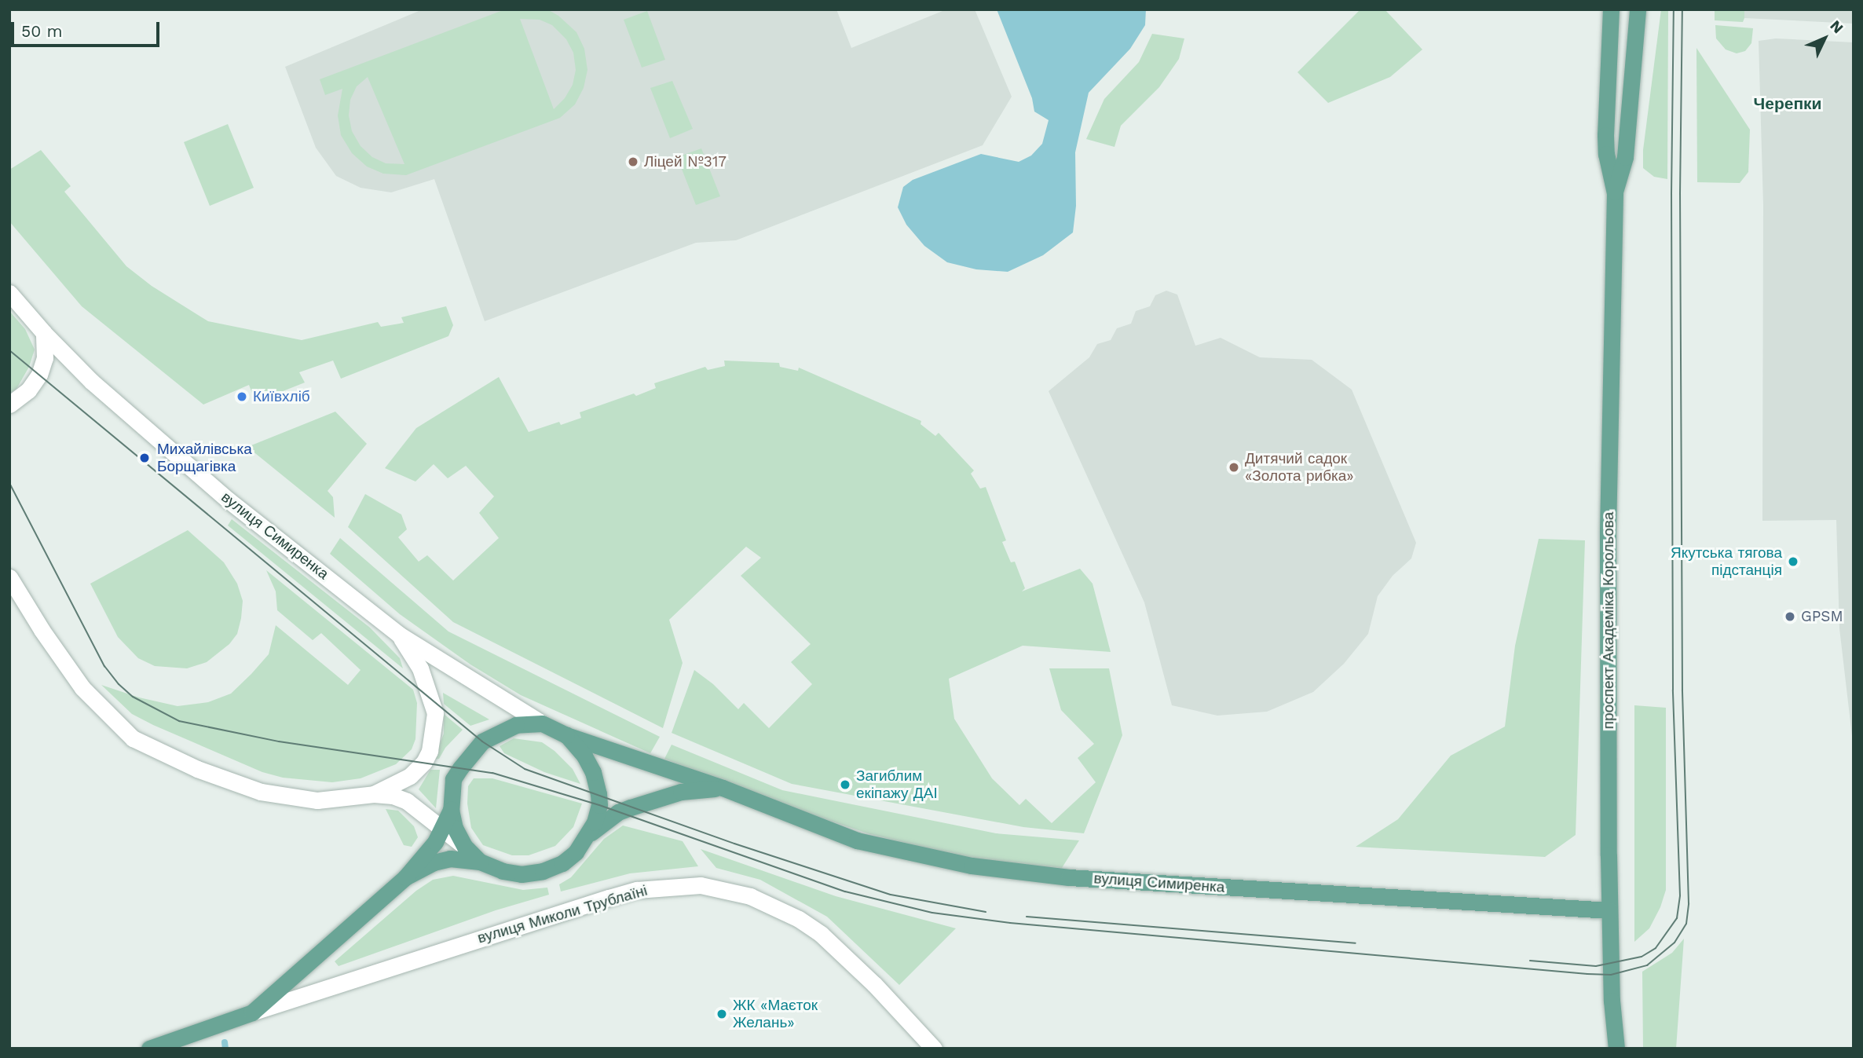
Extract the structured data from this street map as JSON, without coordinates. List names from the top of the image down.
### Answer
{
  "streets": {
    "main road": ["вулиця Симиренка", "проспект Академіка Корольова", "вулиця Миколи Трублаїні"]
  },
  "crossings": [
    ["вулиця Симиренка", "проспект Академіка Корольова"]
  ],
  "districts": ["Черепки"],
  "places": [
    "Ліцей №317",
    "Київхліб",
    "Михайлівська Борщагівка",
    "Дитячий садок «Золота рибка»",
    "Якутська тягова підстанція",
    "GPSM",
    "Загиблим екіпажу ДАІ",
    "ЖК «Маєток Желань»"
  ],
  "scale_bar": "50 m",
  "north": "top right"
}
